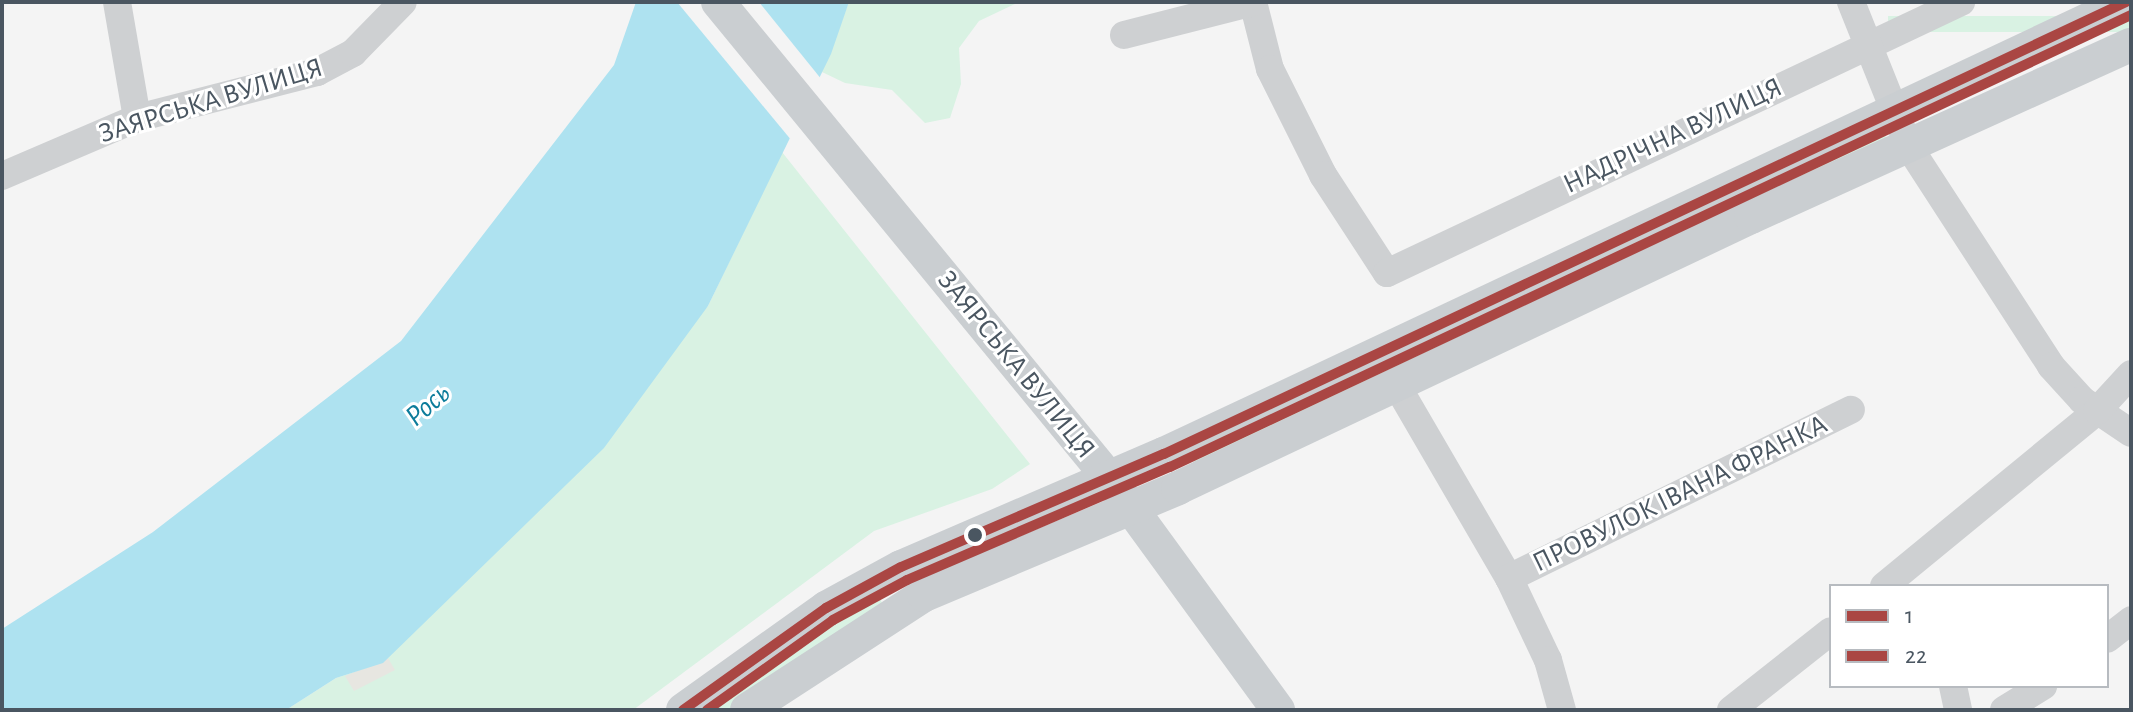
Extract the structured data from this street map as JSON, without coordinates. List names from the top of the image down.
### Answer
{
  "streets": {
    "main road": ["ЗАЯРСЬКА ВУЛИЦЯ"],
    "street": ["НАДРІЧНА ВУЛИЦЯ", "ПРОВУЛОК ІВАНА ФРАНКА"]
  },
  "water": ["Рось"],
  "lines": ["transit line 1", "transit line 22"],
  "legend": ["1", "22"]
}
